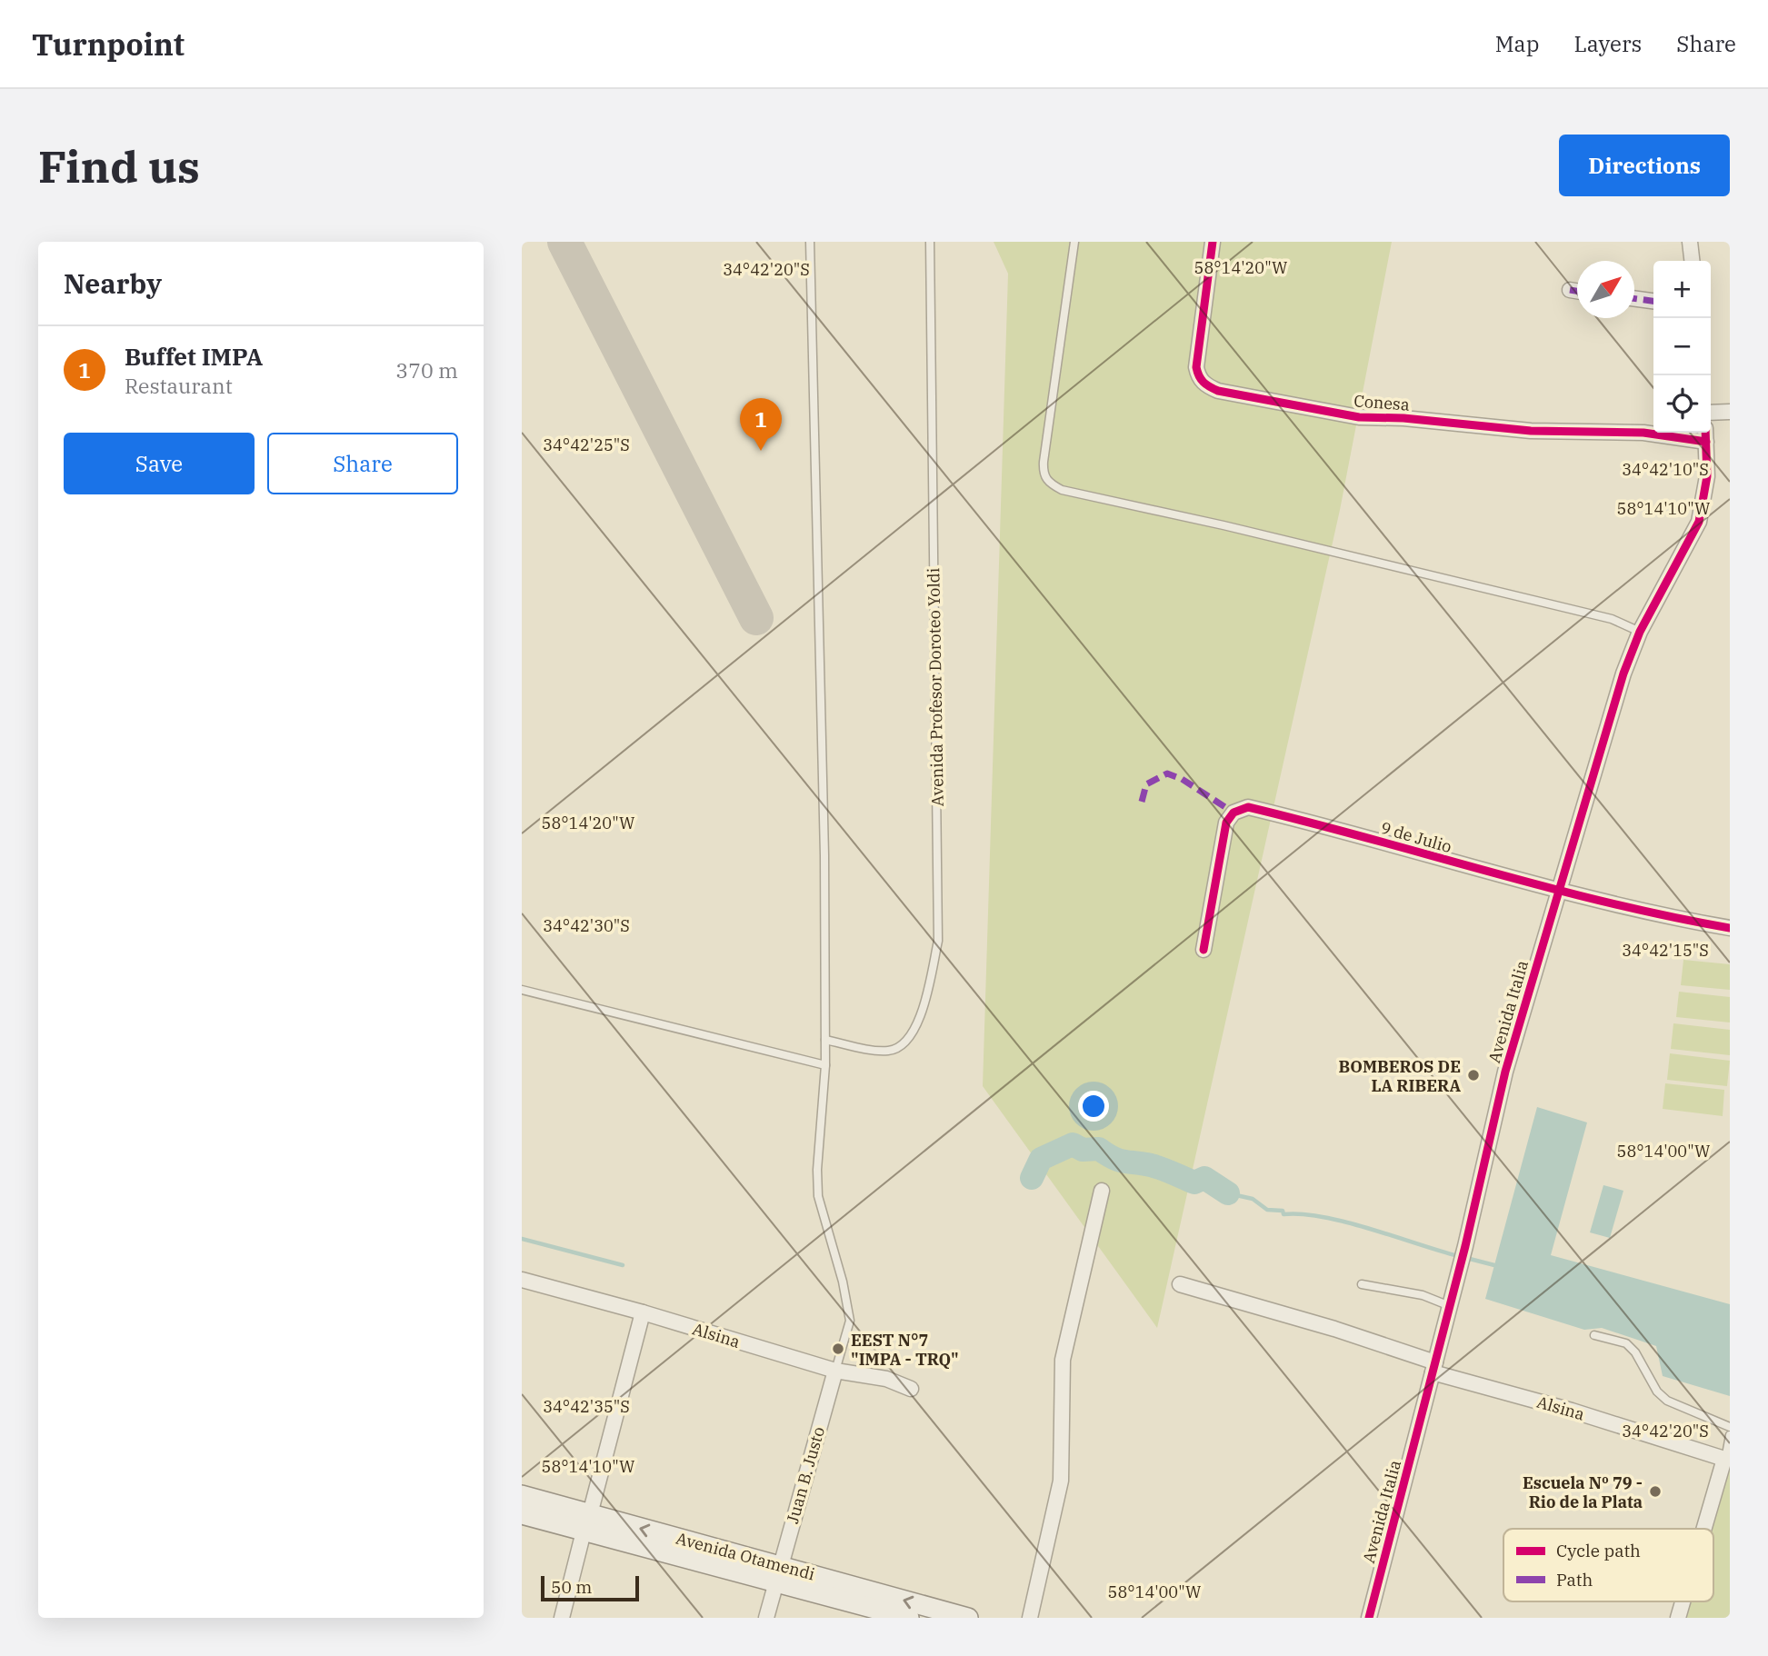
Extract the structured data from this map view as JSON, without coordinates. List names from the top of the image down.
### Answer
{
  "streets": {
    "main road": ["Avenida Otamendi"],
    "street": [
      "Conesa",
      "9 de Julio",
      "Avenida Italia",
      "Alsina",
      "Juan B. Justo"
    ],
    "lane": ["Avenida Profesor Doroteo Yoldi"]
  },
  "crossings": [
    ["Conesa", "Avenida Italia"],
    ["9 de Julio", "Avenida Italia"],
    ["Avenida Italia", "Alsina"],
    ["Alsina", "Juan B. Justo"],
    ["Juan B. Justo", "Avenida Otamendi"]
  ],
  "places": ["BOMBEROS DE LA RIBERA", "EEST N°7 \"IMPA - TRQ\"", "Escuela Nº 79 - Rio de la Plata"],
  "legend": ["Cycle path", "Path"],
  "scale_bar": "50 m",
  "north": "top right",
  "page": {
    "header": "Turnpoint",
    "nav": ["Map", "Layers", "Share"],
    "buttons": [
      "Directions",
      ["Save", "Share"]
    ],
    "title": "Find us",
    "heading": "Nearby",
    "map_buttons": ["+", "−"],
    "list": [
      {
        "mark": "1",
        "name": "Buffet IMPA",
        "note": "Restaurant",
        "value": "370 m"
      }
    ],
    "pins": "1",
    "scale": "50 m"
  },
  "coordinates": [
    "58°14'20\"W",
    "34°42'20\"S",
    "34°42'25\"S",
    "34°42'10\"S",
    "58°14'10\"W",
    "34°42'30\"S",
    "34°42'15\"S",
    "58°14'00\"W",
    "34°42'35\"S"
  ]
}
